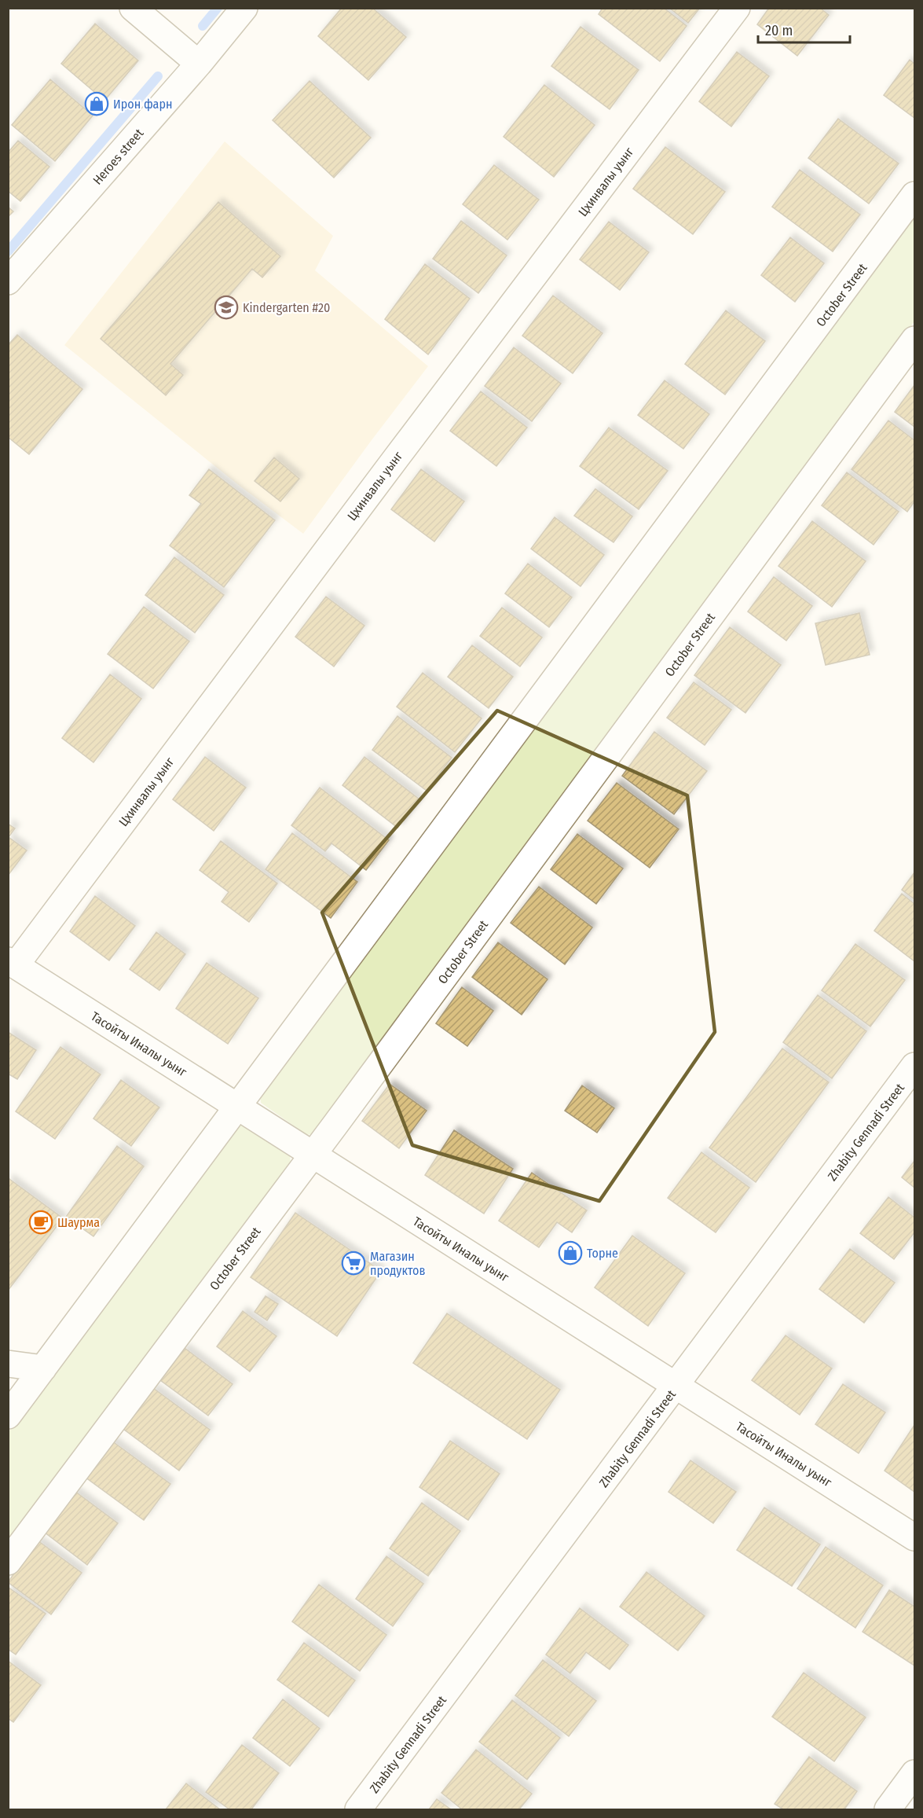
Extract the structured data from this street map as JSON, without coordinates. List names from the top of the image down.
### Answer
{
  "streets": {
    "street": [
      "Heroes street",
      "Цхинвалы уынг",
      "October Street",
      "Тасойты Иналы уынг",
      "Zhabity Gennadi Street"
    ]
  },
  "crossings": [
    ["Цхинвалы уынг", "Тасойты Иналы уынг"],
    ["October Street", "Тасойты Иналы уынг"],
    ["Тасойты Иналы уынг", "Zhabity Gennadi Street"]
  ],
  "places": {
    "shop": ["Ирон фарн", "Торне"],
    "school or university": ["Kindergarten #20"],
    "cafe": ["Шаурма"],
    "supermarket": ["Магазин продуктов"]
  },
  "scale_bar": "20 m"
}
